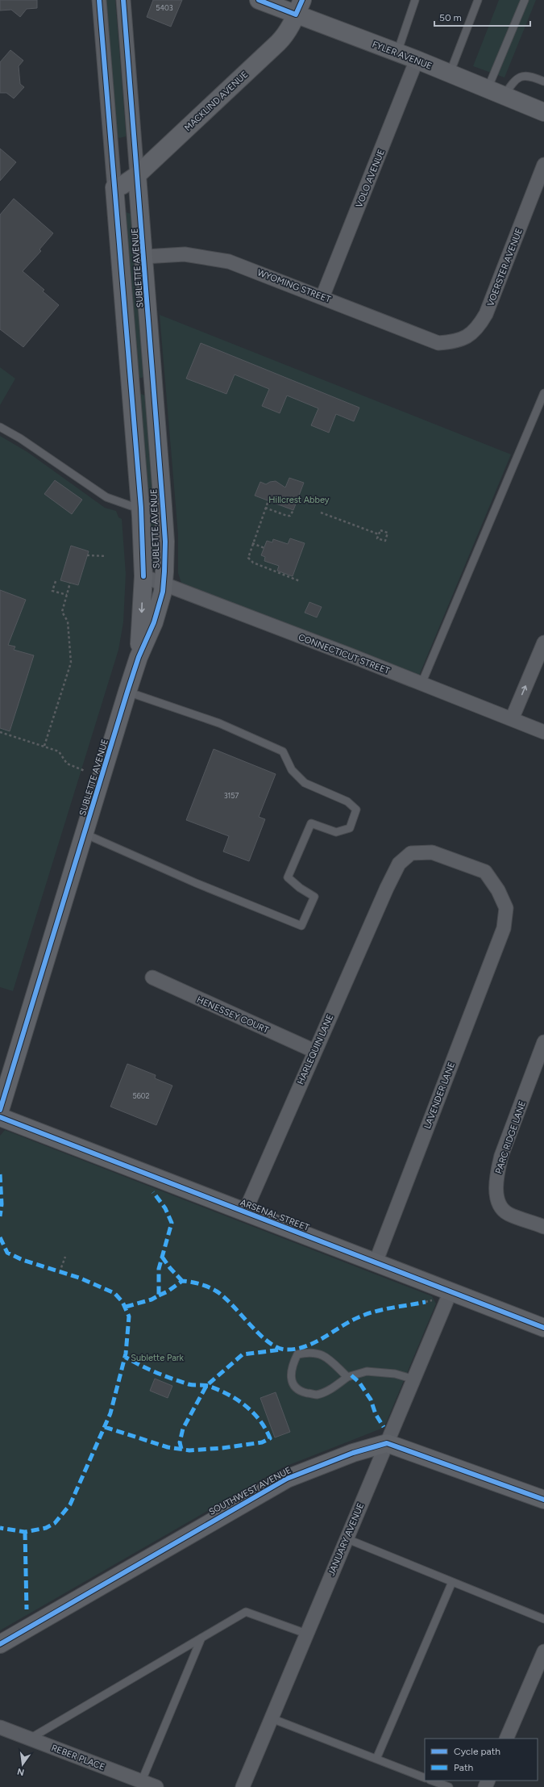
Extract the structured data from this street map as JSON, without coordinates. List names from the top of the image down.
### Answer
{
  "streets": {
    "street": [
      "FYLER AVENUE",
      "MACKLIND AVENUE",
      "VOLO AVENUE",
      "VOERSTER AVENUE",
      "SUBLETTE AVENUE",
      "WYOMING STREET",
      "CONNECTICUT STREET",
      "HENESSEY COURT",
      "HARLEQUIN LANE",
      "LAVENDER LANE",
      "PARC RIDGE LANE",
      "ARSENAL STREET",
      "SOUTHWEST AVENUE",
      "JANUARY AVENUE",
      "REBER PLACE"
    ]
  },
  "crossings": [
    ["FYLER AVENUE", "MACKLIND AVENUE"],
    ["FYLER AVENUE", "VOLO AVENUE"],
    ["MACKLIND AVENUE", "SUBLETTE AVENUE"],
    ["VOLO AVENUE", "WYOMING STREET"],
    ["VOERSTER AVENUE", "WYOMING STREET"],
    ["SUBLETTE AVENUE", "WYOMING STREET"],
    ["SUBLETTE AVENUE", "CONNECTICUT STREET"],
    ["HENESSEY COURT", "HARLEQUIN LANE"],
    ["HARLEQUIN LANE", "LAVENDER LANE"],
    ["HARLEQUIN LANE", "ARSENAL STREET"],
    ["LAVENDER LANE", "ARSENAL STREET"],
    ["ARSENAL STREET", "JANUARY AVENUE"],
    ["SOUTHWEST AVENUE", "JANUARY AVENUE"]
  ],
  "parks": ["Hillcrest Abbey", "Sublette Park"],
  "house_numbers": ["5403", "3157", "5602"],
  "legend": ["Cycle path", "Path"],
  "scale_bar": "50 m",
  "north": "bottom"
}
